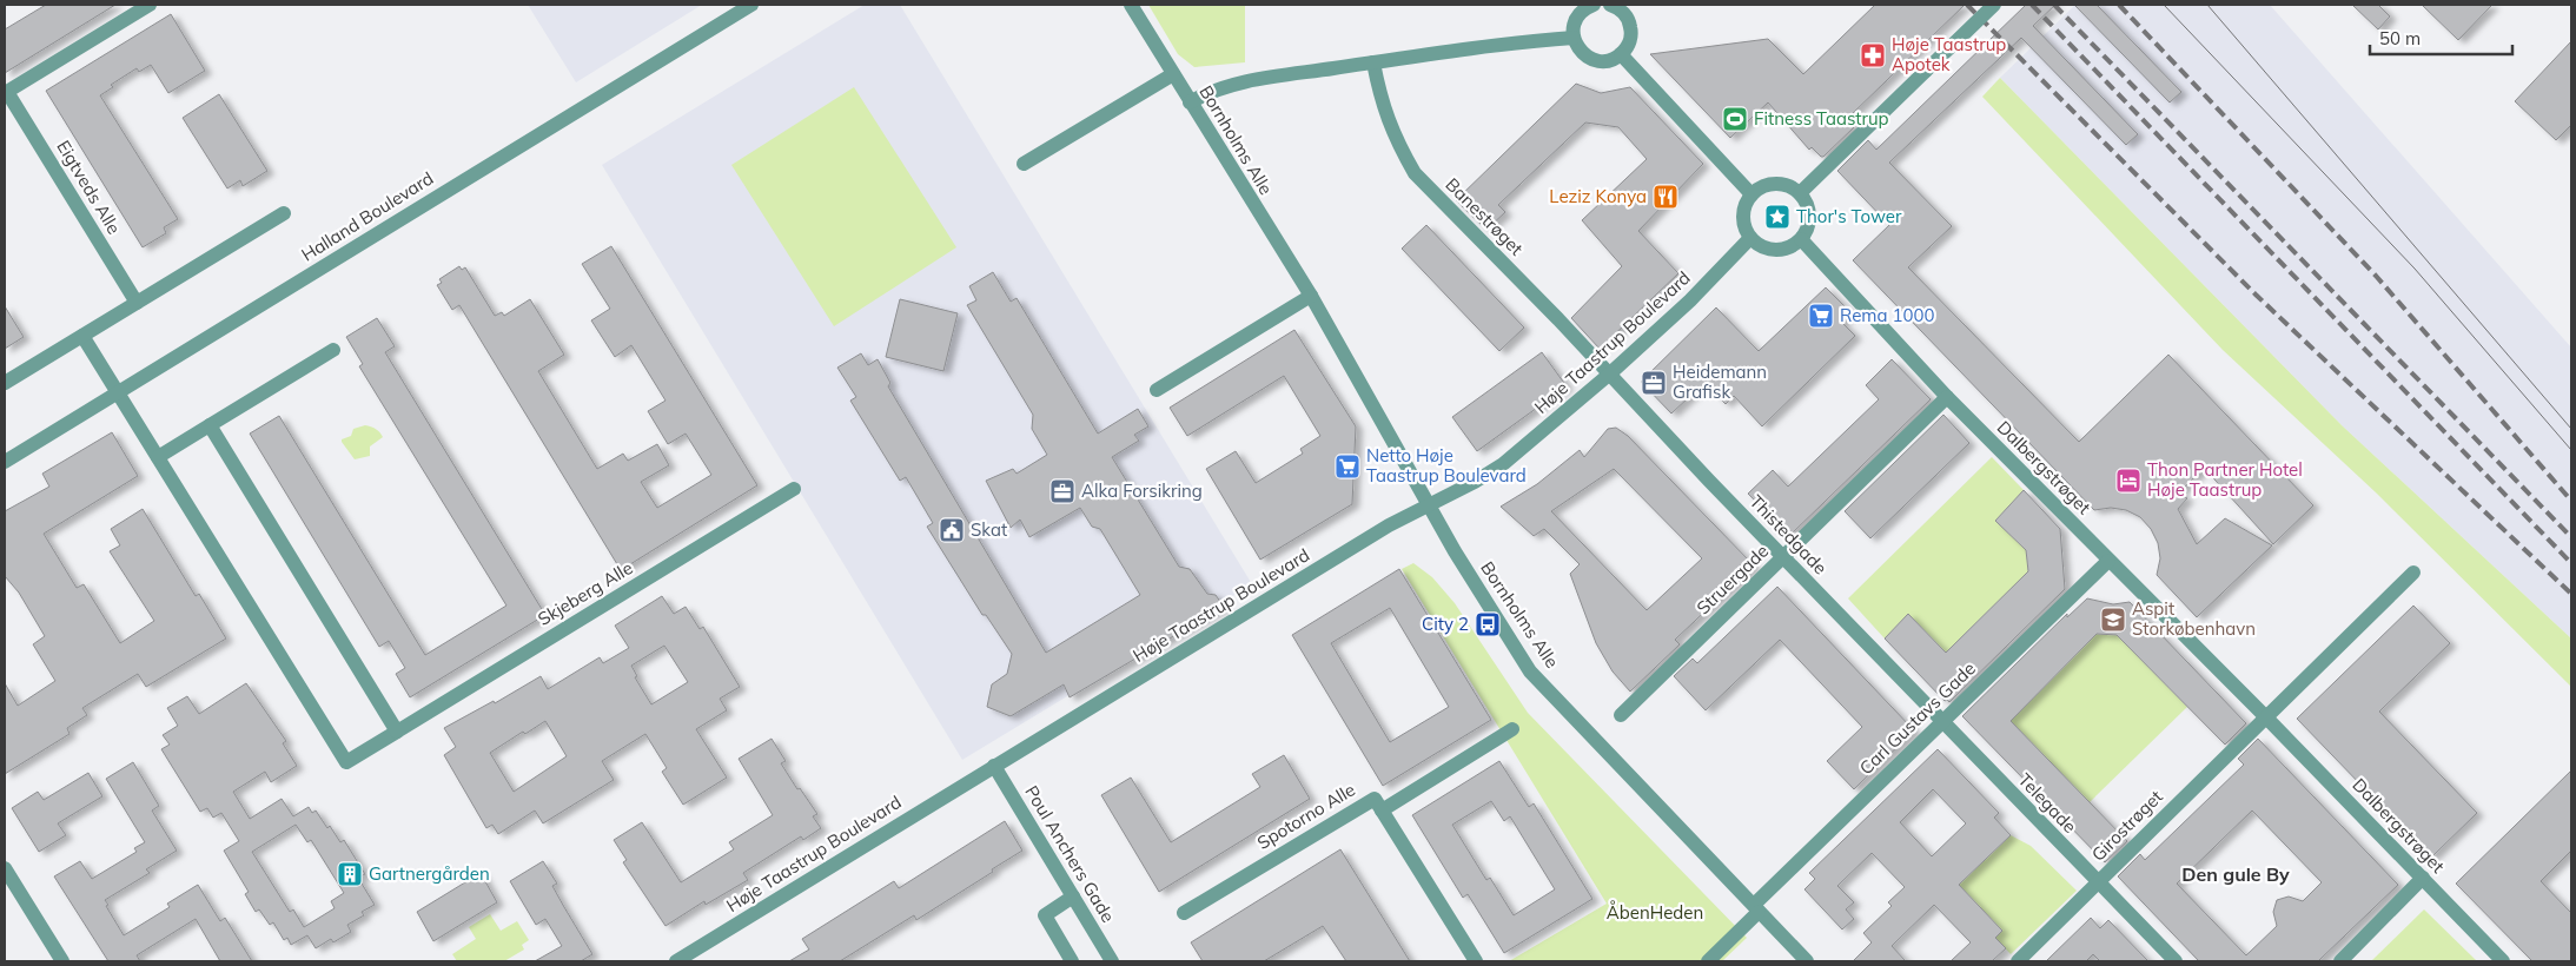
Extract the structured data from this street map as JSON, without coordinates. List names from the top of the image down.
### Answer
{
  "streets": {
    "street": [
      "Bornholms Alle",
      "Eigtveds Alle",
      "Halland Boulevard",
      "Banestrøget",
      "Høje Taastrup Boulevard",
      "Dalbergstrøget",
      "Thistedgade",
      "Struergade",
      "Skjeberg Alle",
      "Carl Gustavs Gade",
      "Telegade",
      "Spotorno Alle",
      "Girostrøget",
      "Poul Anchers Gade"
    ]
  },
  "crossings": [
    ["Bornholms Alle", "Høje Taastrup Boulevard"],
    ["Bornholms Alle", "Carl Gustavs Gade"],
    ["Halland Boulevard", "Skjeberg Alle"],
    ["Banestrøget", "Høje Taastrup Boulevard"],
    ["Banestrøget", "Thistedgade"],
    ["Høje Taastrup Boulevard", "Dalbergstrøget"],
    ["Høje Taastrup Boulevard", "Thistedgade"],
    ["Høje Taastrup Boulevard", "Poul Anchers Gade"],
    ["Dalbergstrøget", "Struergade"],
    ["Dalbergstrøget", "Carl Gustavs Gade"],
    ["Dalbergstrøget", "Girostrøget"],
    ["Thistedgade", "Struergade"],
    ["Thistedgade", "Carl Gustavs Gade"],
    ["Thistedgade", "Telegade"],
    ["Carl Gustavs Gade", "Telegade"],
    ["Telegade", "Girostrøget"]
  ],
  "districts": ["Den gule By"],
  "parks": ["ÅbenHeden"],
  "places": {
    "pharmacy": ["Høje Taastrup Apotek"],
    "sports": ["Fitness Taastrup"],
    "restaurant": ["Leziz Konya"],
    "place": ["Thor's Tower"],
    "supermarket": ["Rema 1000", "Netto Høje Taastrup Boulevard"],
    "office": ["Heidemann Grafisk", "Alka Forsikring"],
    "hotel": ["Thon Partner Hotel Høje Taastrup"],
    "public building": ["Skat"],
    "school or university": ["Aspit Storkøbenhavn"],
    "bus stop": ["City 2"],
    "building": ["Gartnergården"]
  },
  "scale_bar": "50 m"
}
